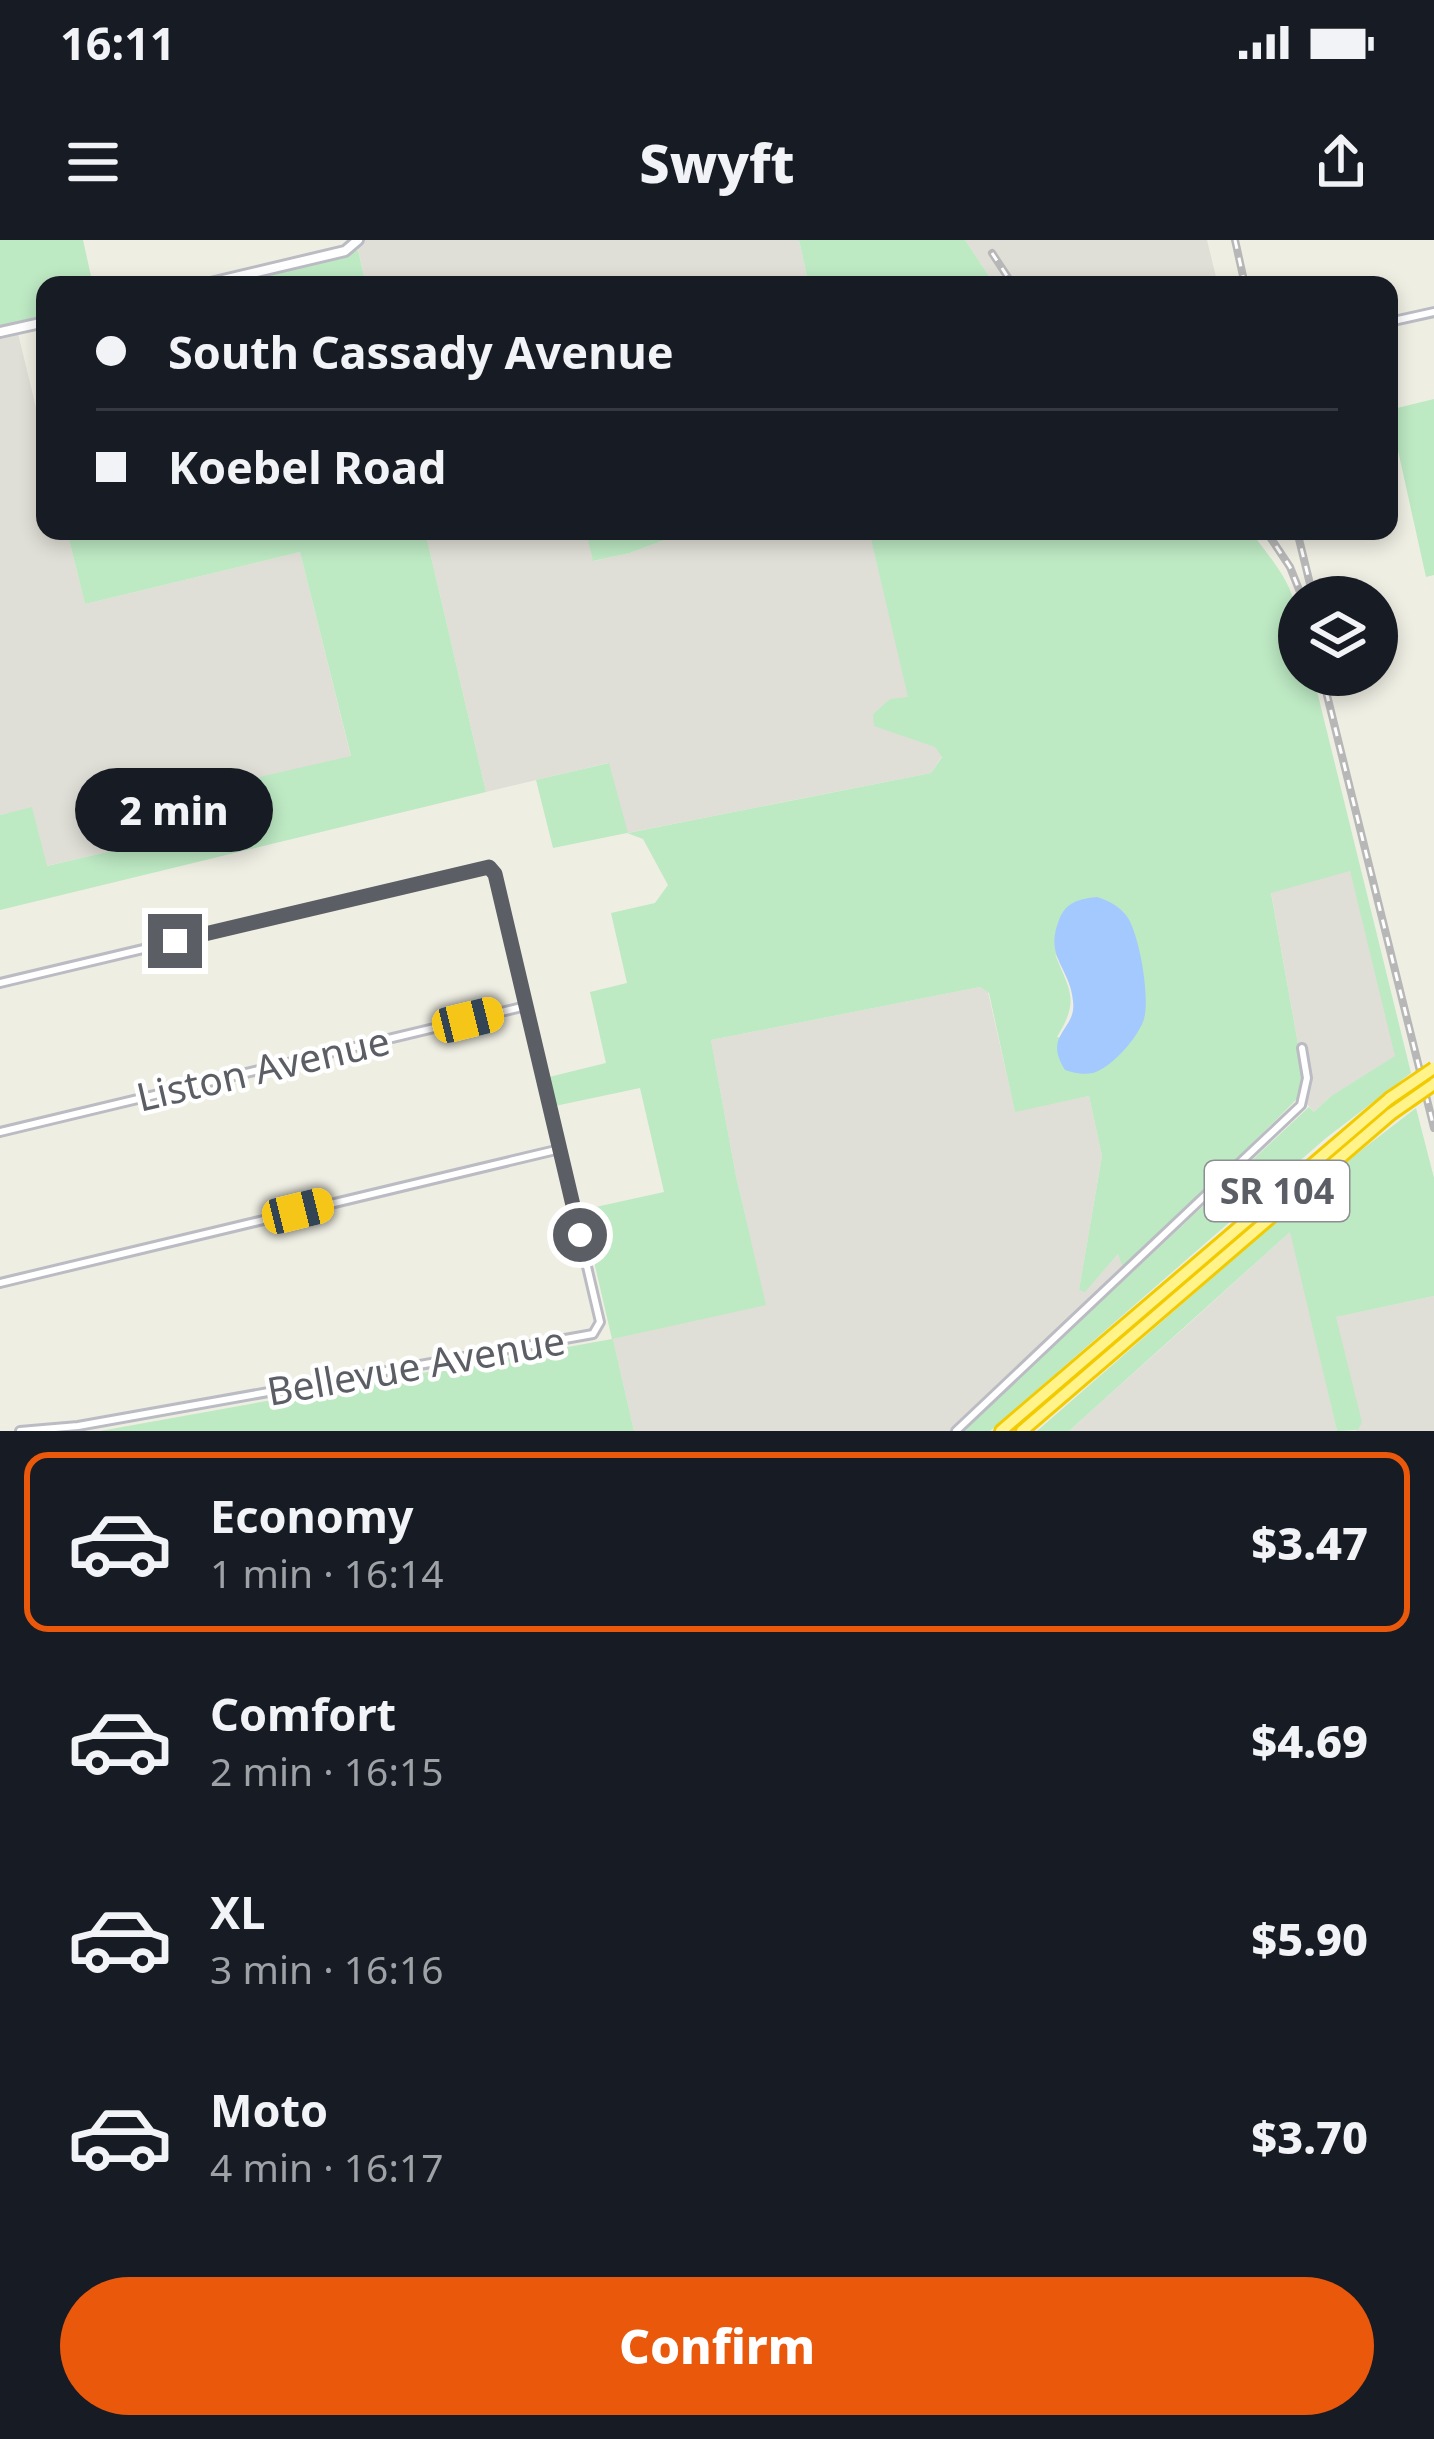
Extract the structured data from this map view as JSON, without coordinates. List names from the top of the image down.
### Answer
{
  "streets": {
    "highway": ["SR 104"],
    "street": ["Liston Avenue", "Bellevue Avenue"]
  },
  "page": {
    "status": "16:11",
    "header": "Swyft",
    "banner": ["South Cassady Avenue", "Koebel Road"],
    "bubble": "2 min",
    "list": [
      {
        "name": "Economy",
        "note": "1 min · 16:14",
        "value": "$3.47"
      },
      {
        "name": "Comfort",
        "note": "2 min · 16:15",
        "value": "$4.69"
      },
      {
        "name": "XL",
        "note": "3 min · 16:16",
        "value": "$5.90"
      },
      {
        "name": "Moto",
        "note": "4 min · 16:17",
        "value": "$3.70"
      }
    ],
    "buttons": "Confirm"
  }
}
